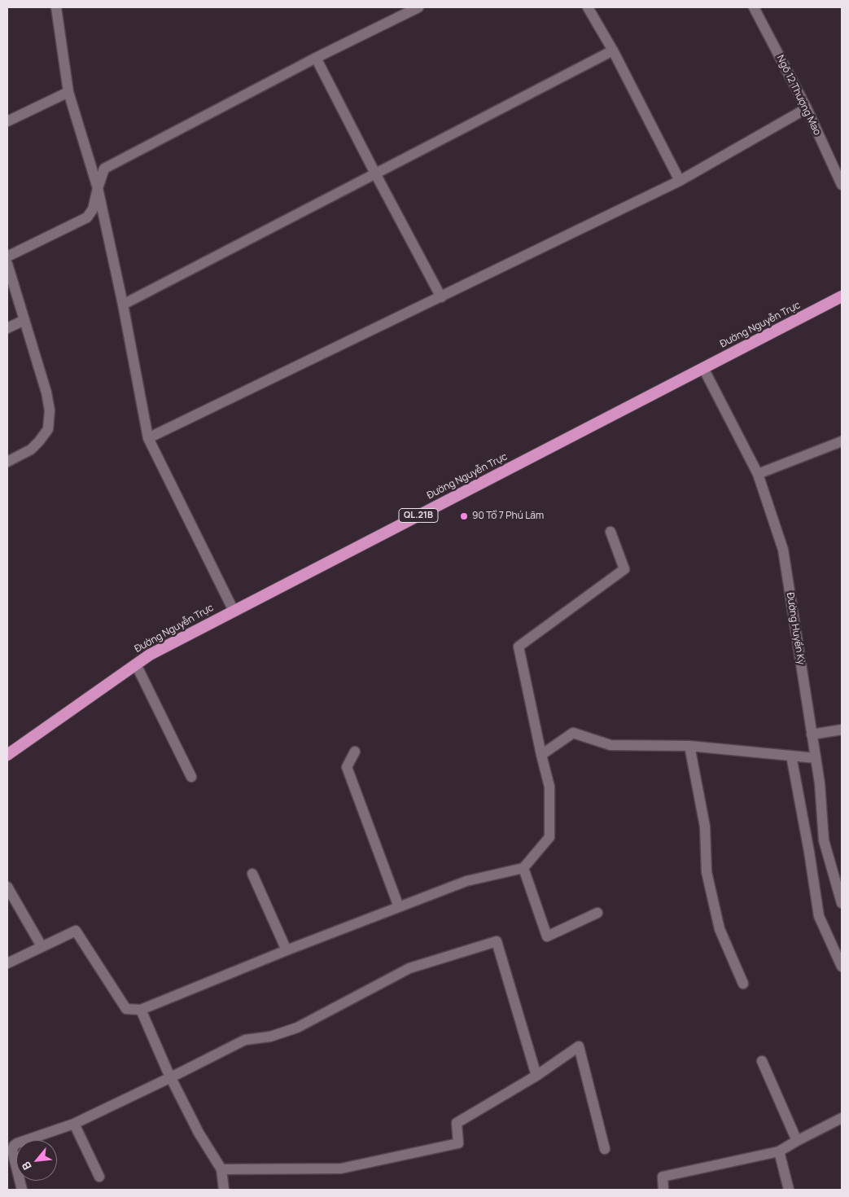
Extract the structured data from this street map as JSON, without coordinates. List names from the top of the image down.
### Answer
{
  "streets": {
    "highway": ["Đường Nguyễn Trực", "QL.21B"],
    "street": ["Ngõ 12 Thượng Mao", "Đường Huyền Kỳ"]
  },
  "crossings": [
    ["Đường Nguyễn Trực", "Đường Huyền Kỳ"]
  ],
  "places": ["90 Tổ 7 Phú Lãm"],
  "north": "bottom left"
}
